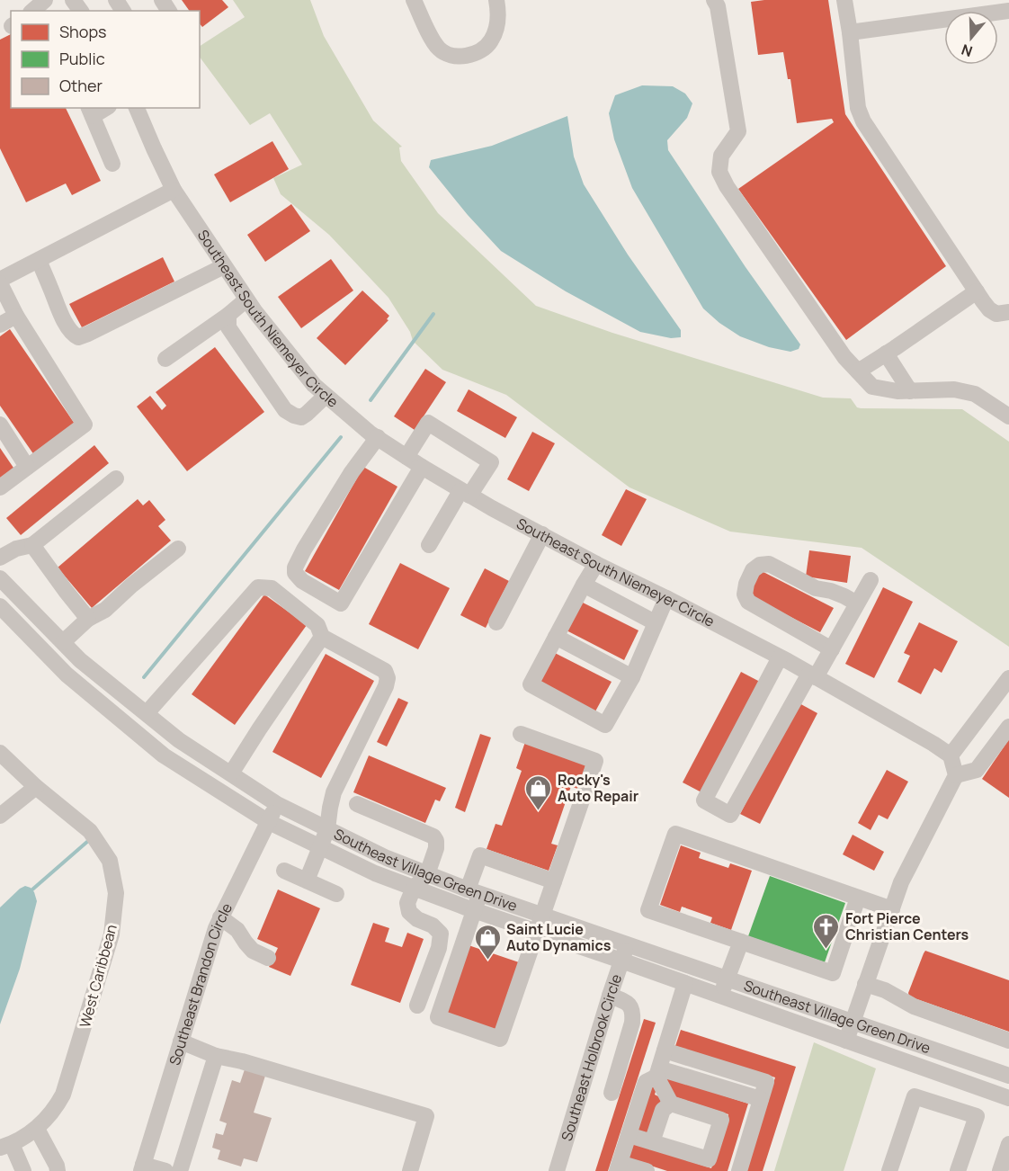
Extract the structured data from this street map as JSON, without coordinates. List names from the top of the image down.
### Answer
{
  "streets": {
    "street": [
      "Southeast South Niemeyer Circle",
      "Southeast Village Green Drive",
      "West Caribbean",
      "Southeast Brandon Circle",
      "Southeast Holbrook Circle"
    ]
  },
  "crossings": [
    ["Southeast Village Green Drive", "Southeast Brandon Circle"],
    ["Southeast Village Green Drive", "Southeast Holbrook Circle"]
  ],
  "places": {
    "shop": ["Rocky's Auto Repair", "Saint Lucie Auto Dynamics"],
    "church": ["Fort Pierce Christian Centers"]
  },
  "legend": ["Shops", "Public", "Other"],
  "north": "bottom"
}
